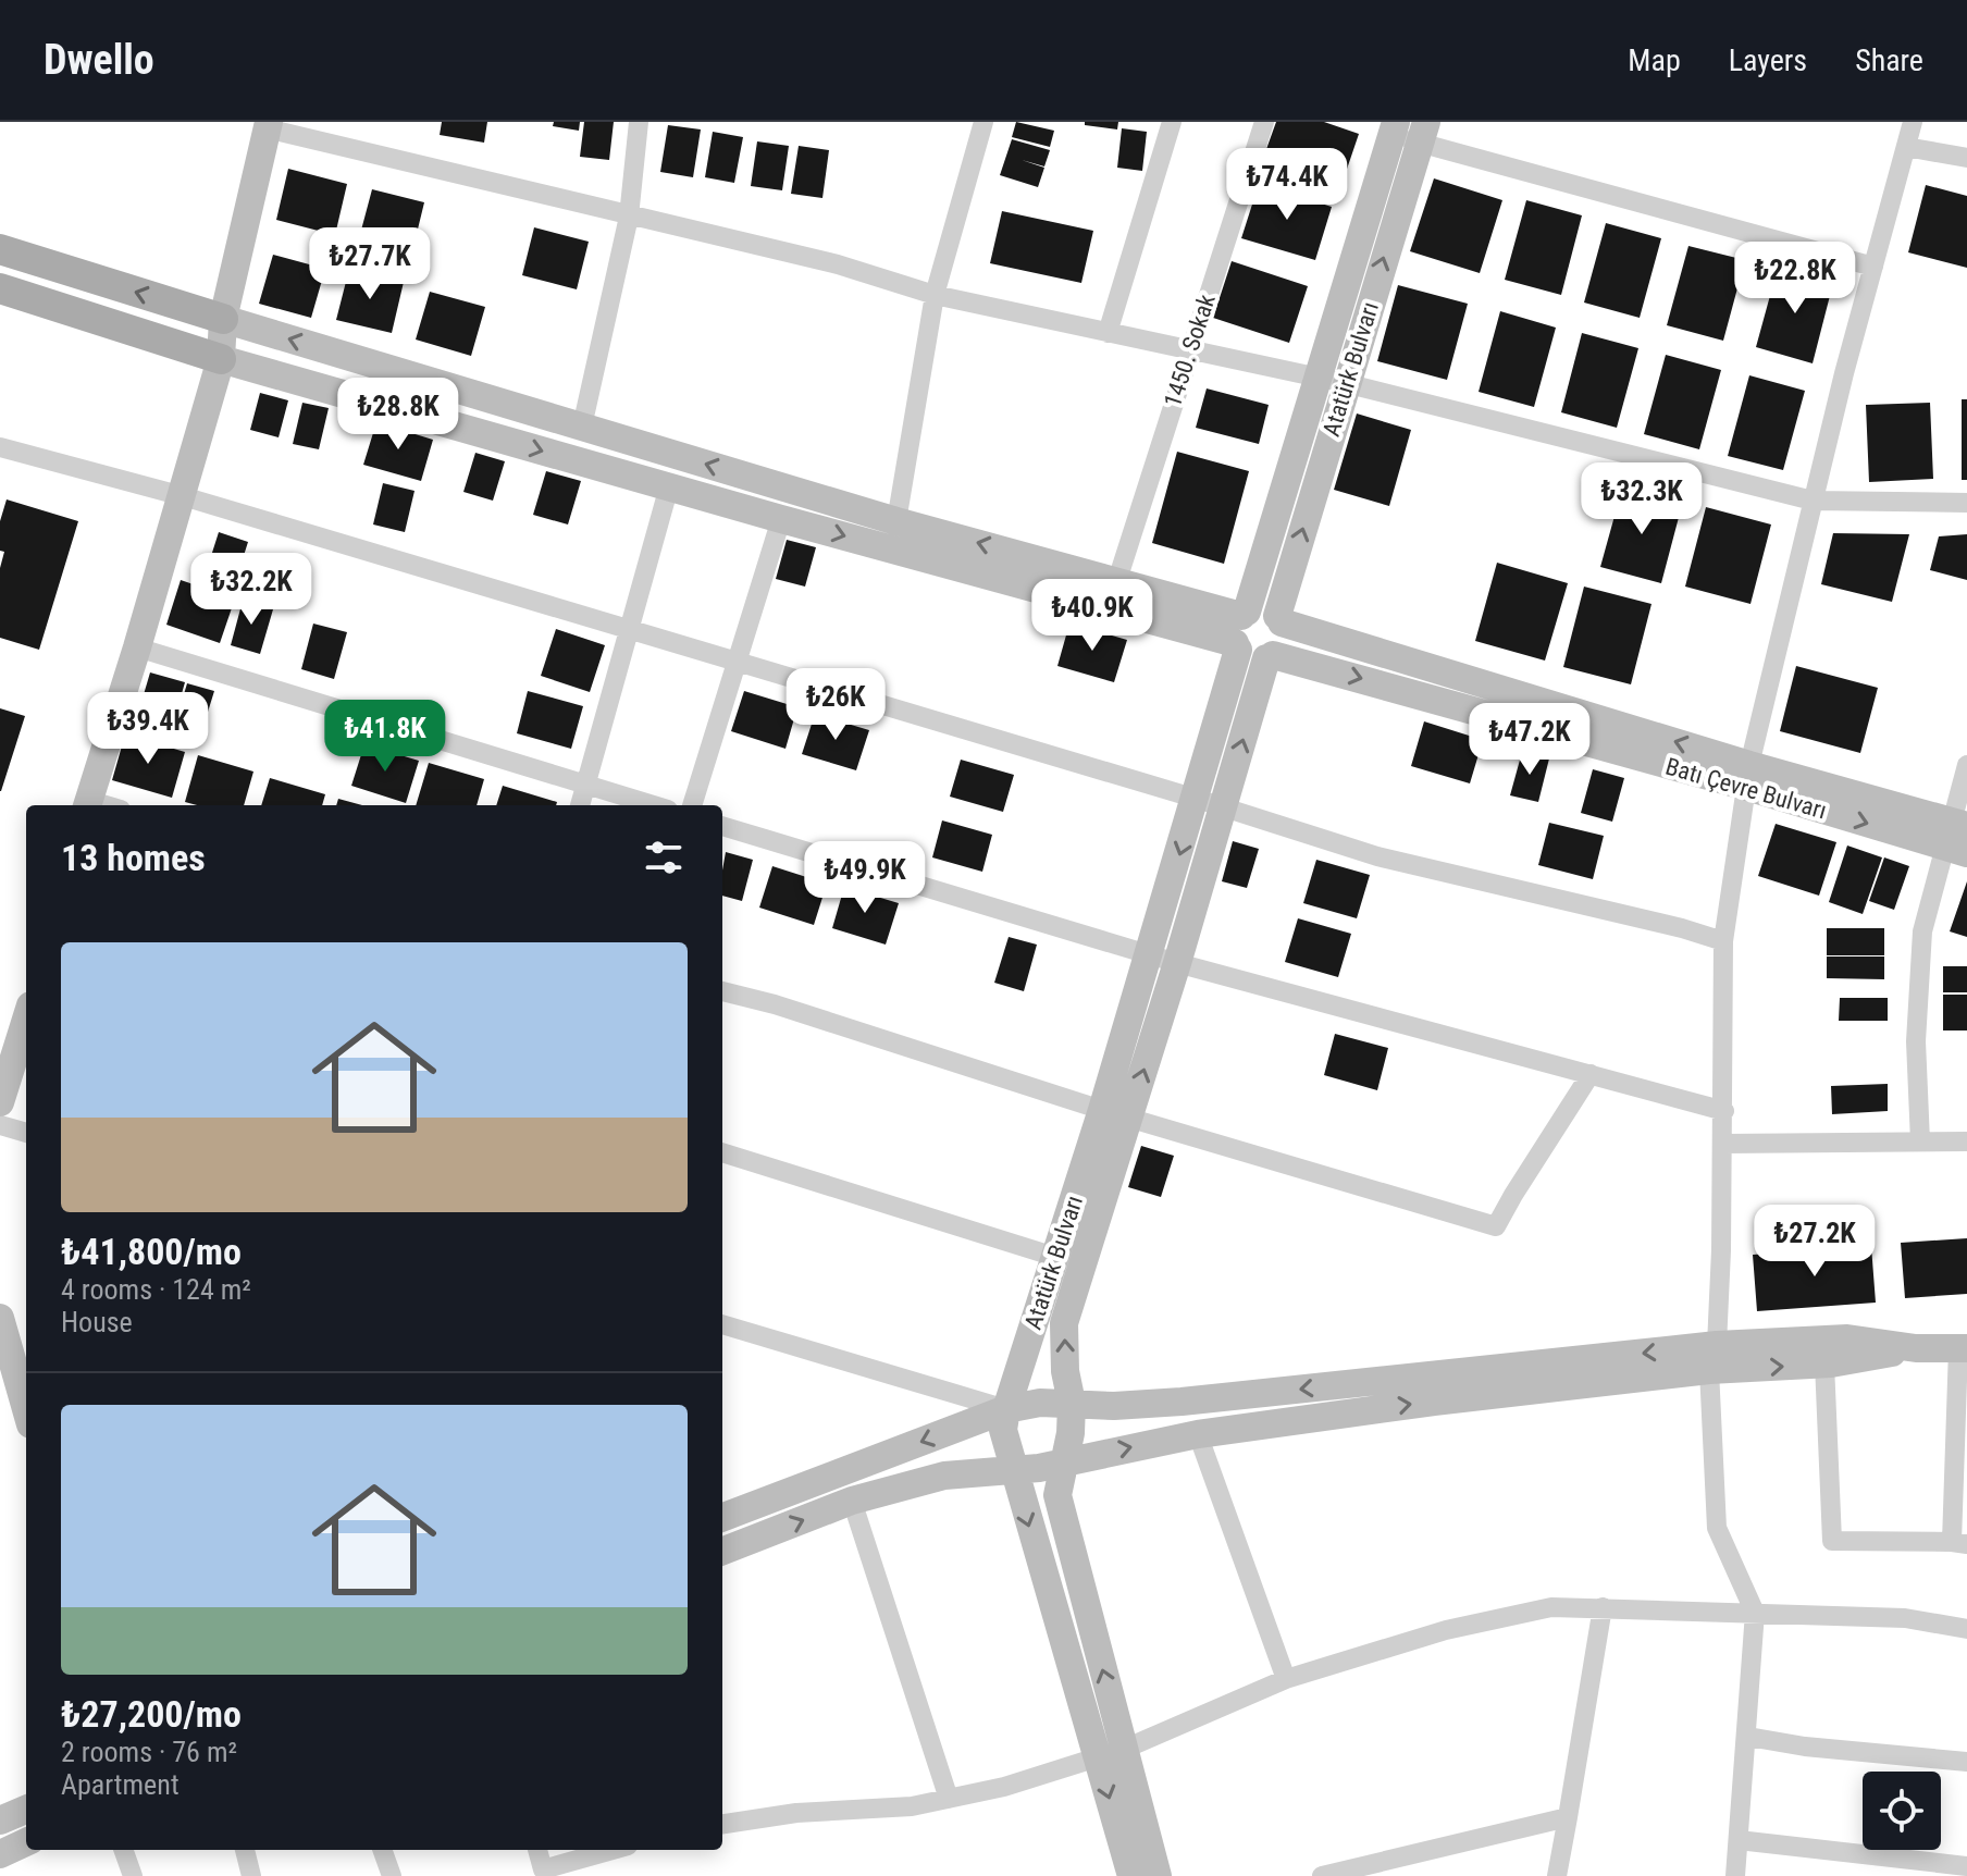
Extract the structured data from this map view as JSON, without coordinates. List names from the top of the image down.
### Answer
{
  "streets": {
    "main road": ["Atatürk Bulvarı", "Batı Çevre Bulvarı"],
    "street": ["1450. Sokak"]
  },
  "crossings": [
    ["Atatürk Bulvarı", "Batı Çevre Bulvarı"]
  ],
  "page": {
    "header": "Dwello",
    "nav": ["Map", "Layers", "Share"],
    "price": [
      "₺74.4K",
      "₺27.7K",
      "₺22.8K",
      "₺28.8K",
      "₺32.3K",
      "₺32.2K",
      "₺40.9K",
      "₺26K",
      "₺39.4K",
      "₺41.8K",
      "₺47.2K",
      "₺49.9K",
      "₺27.2K"
    ],
    "heading": "13 homes",
    "list": [
      {
        "name": "₺41,800/mo",
        "note": "4 rooms · 124 m² · House"
      },
      {
        "name": "₺27,200/mo",
        "note": "2 rooms · 76 m² · Apartment"
      }
    ]
  }
}
